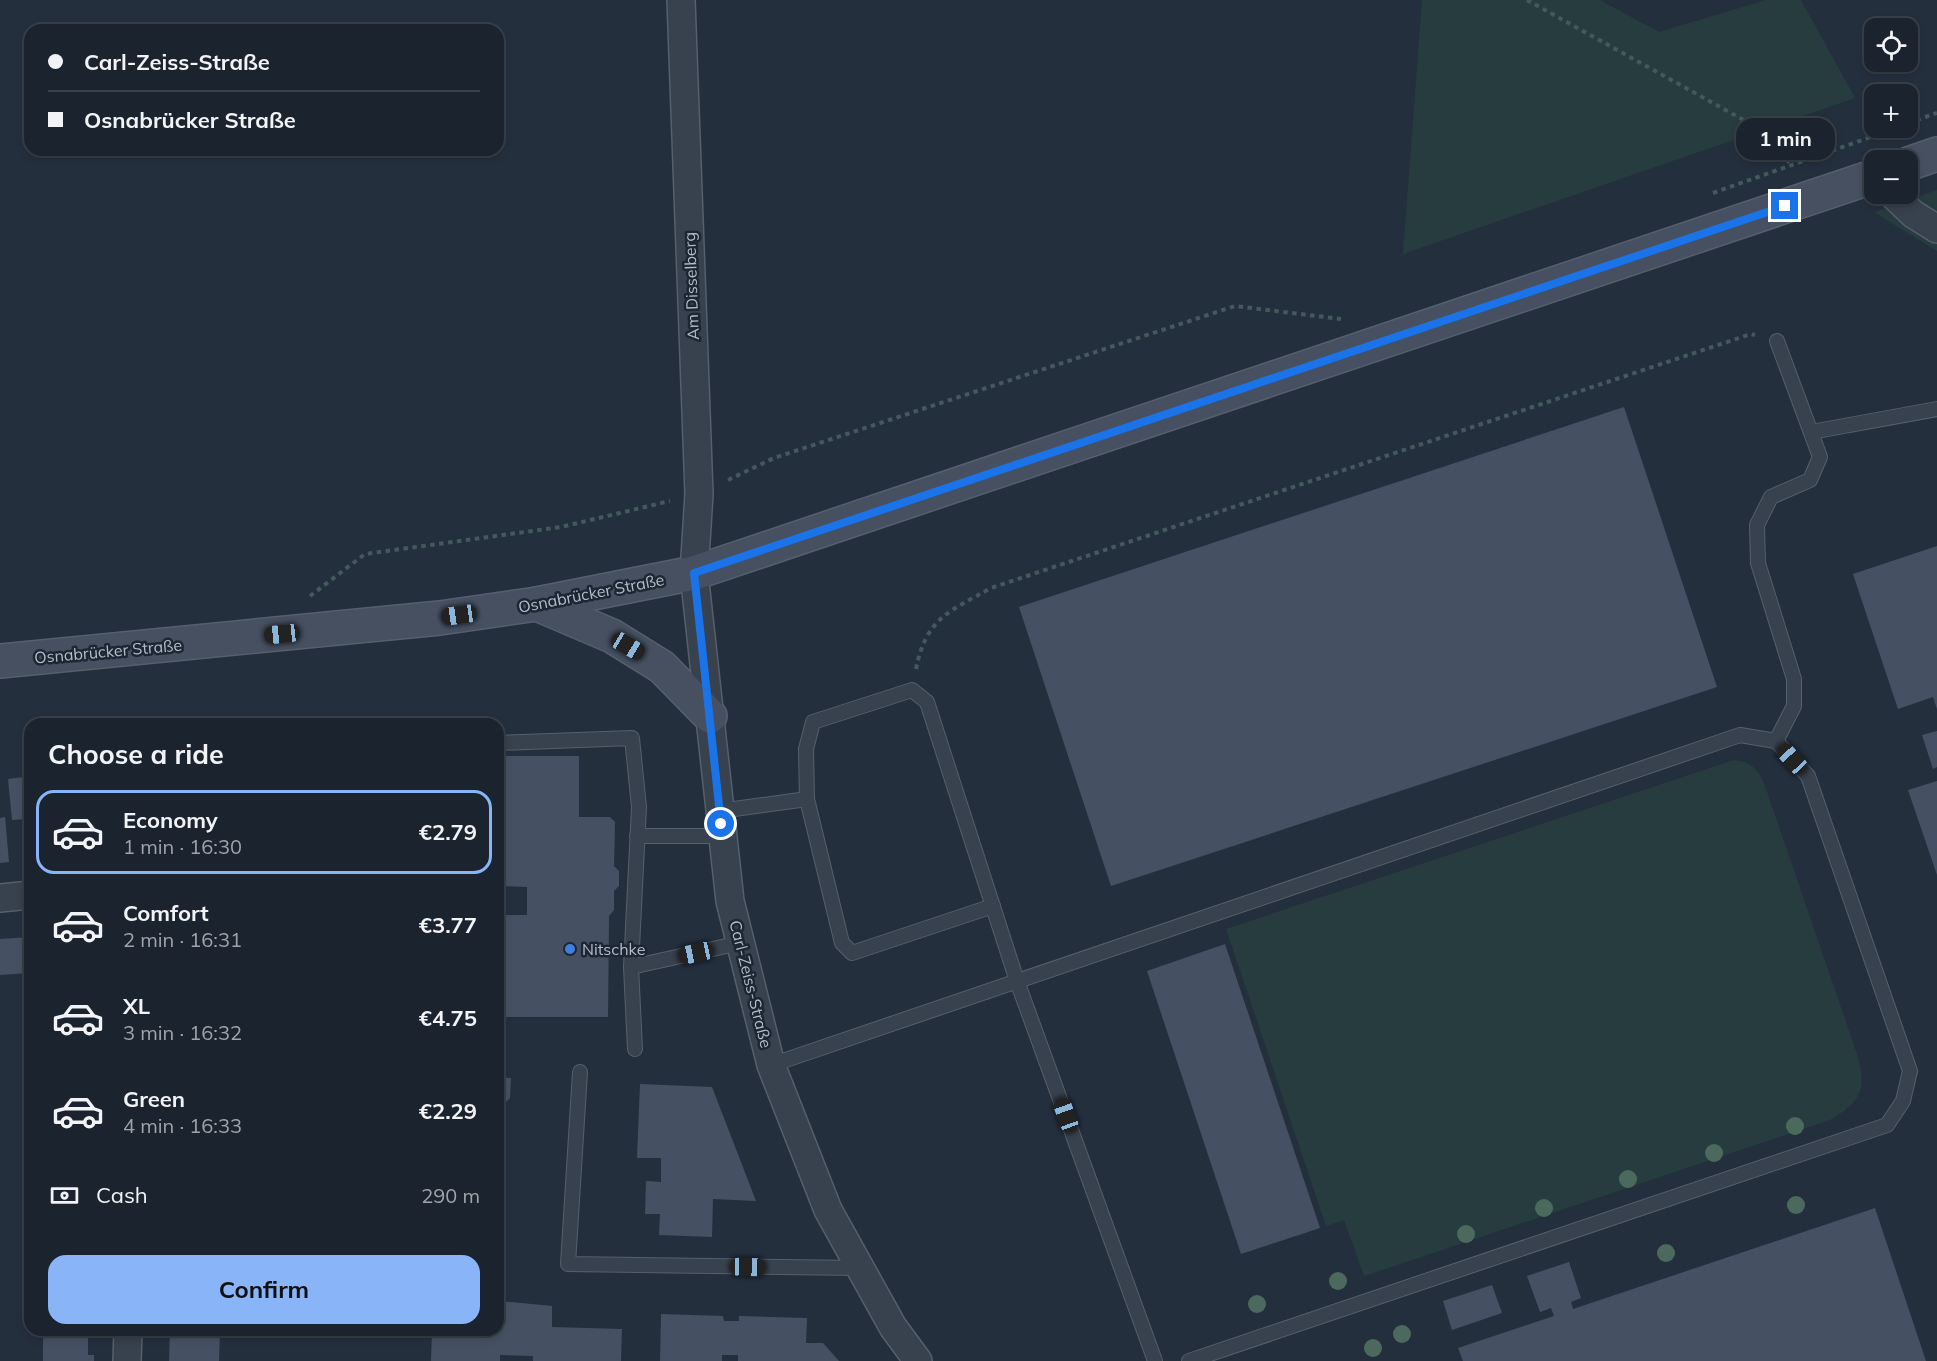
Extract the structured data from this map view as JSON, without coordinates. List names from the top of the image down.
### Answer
{
  "streets": {
    "main road": ["Osnabrücker Straße"],
    "street": ["Am Disselberg", "Carl-Zeiss-Straße"]
  },
  "crossings": [
    ["Am Disselberg", "Osnabrücker Straße"],
    ["Am Disselberg", "Carl-Zeiss-Straße"],
    ["Osnabrücker Straße", "Carl-Zeiss-Straße"]
  ],
  "places": ["Nitschke"],
  "page": {
    "map_buttons": ["+", "−"],
    "banner": ["Carl-Zeiss-Straße", "Osnabrücker Straße"],
    "bubble": "1 min",
    "heading": "Choose a ride",
    "list": [
      {
        "name": "Economy",
        "note": "1 min · 16:30",
        "value": "€2.79"
      },
      {
        "name": "Comfort",
        "note": "2 min · 16:31",
        "value": "€3.77"
      },
      {
        "name": "XL",
        "note": "3 min · 16:32",
        "value": "€4.75"
      },
      {
        "name": "Green",
        "note": "4 min · 16:33",
        "value": "€2.29"
      }
    ],
    "pay": ["Cash", "290 m"],
    "buttons": "Confirm"
  }
}
